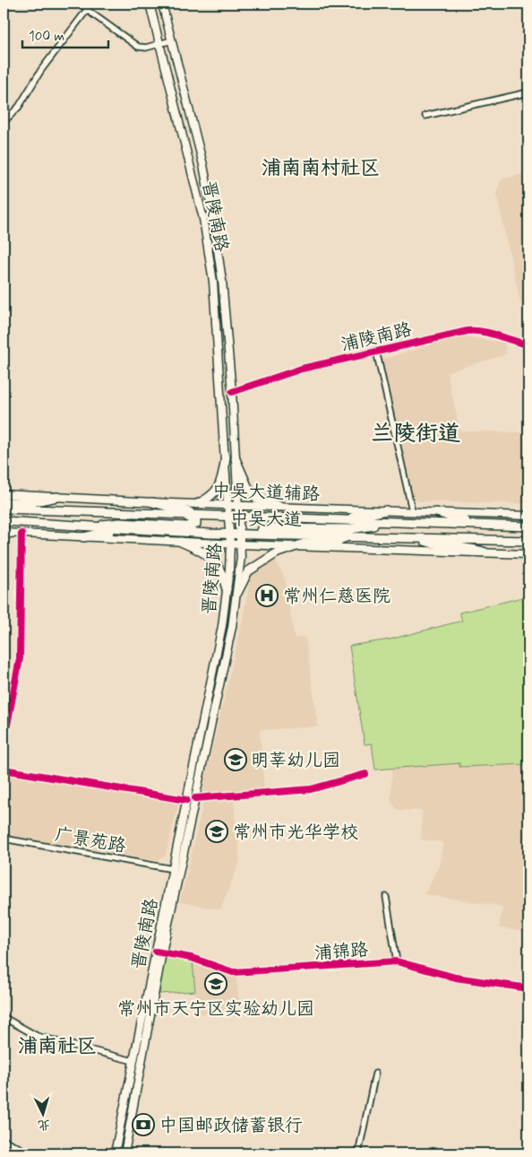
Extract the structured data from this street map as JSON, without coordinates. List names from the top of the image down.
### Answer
{
  "streets": {
    "main road": ["晋陵南路", "中吴大道辅路", "中吴大道"],
    "street": ["浦陵南路", "广景苑路", "浦锦路"]
  },
  "crossings": [
    ["晋陵南路", "浦陵南路"],
    ["晋陵南路", "中吴大道辅路"],
    ["晋陵南路", "中吴大道"],
    ["晋陵南路", "广景苑路"],
    ["晋陵南路", "浦锦路"]
  ],
  "districts": ["浦南南村社区", "兰陵街道", "浦南社区"],
  "places": {
    "hospital": ["常州仁慈医院"],
    "school or university": ["明莘幼儿园", "常州市光华学校", "常州市天宁区实验幼儿园"],
    "bank": ["中国邮政储蓄银行"]
  },
  "scale_bar": "100 m",
  "north": "bottom"
}
